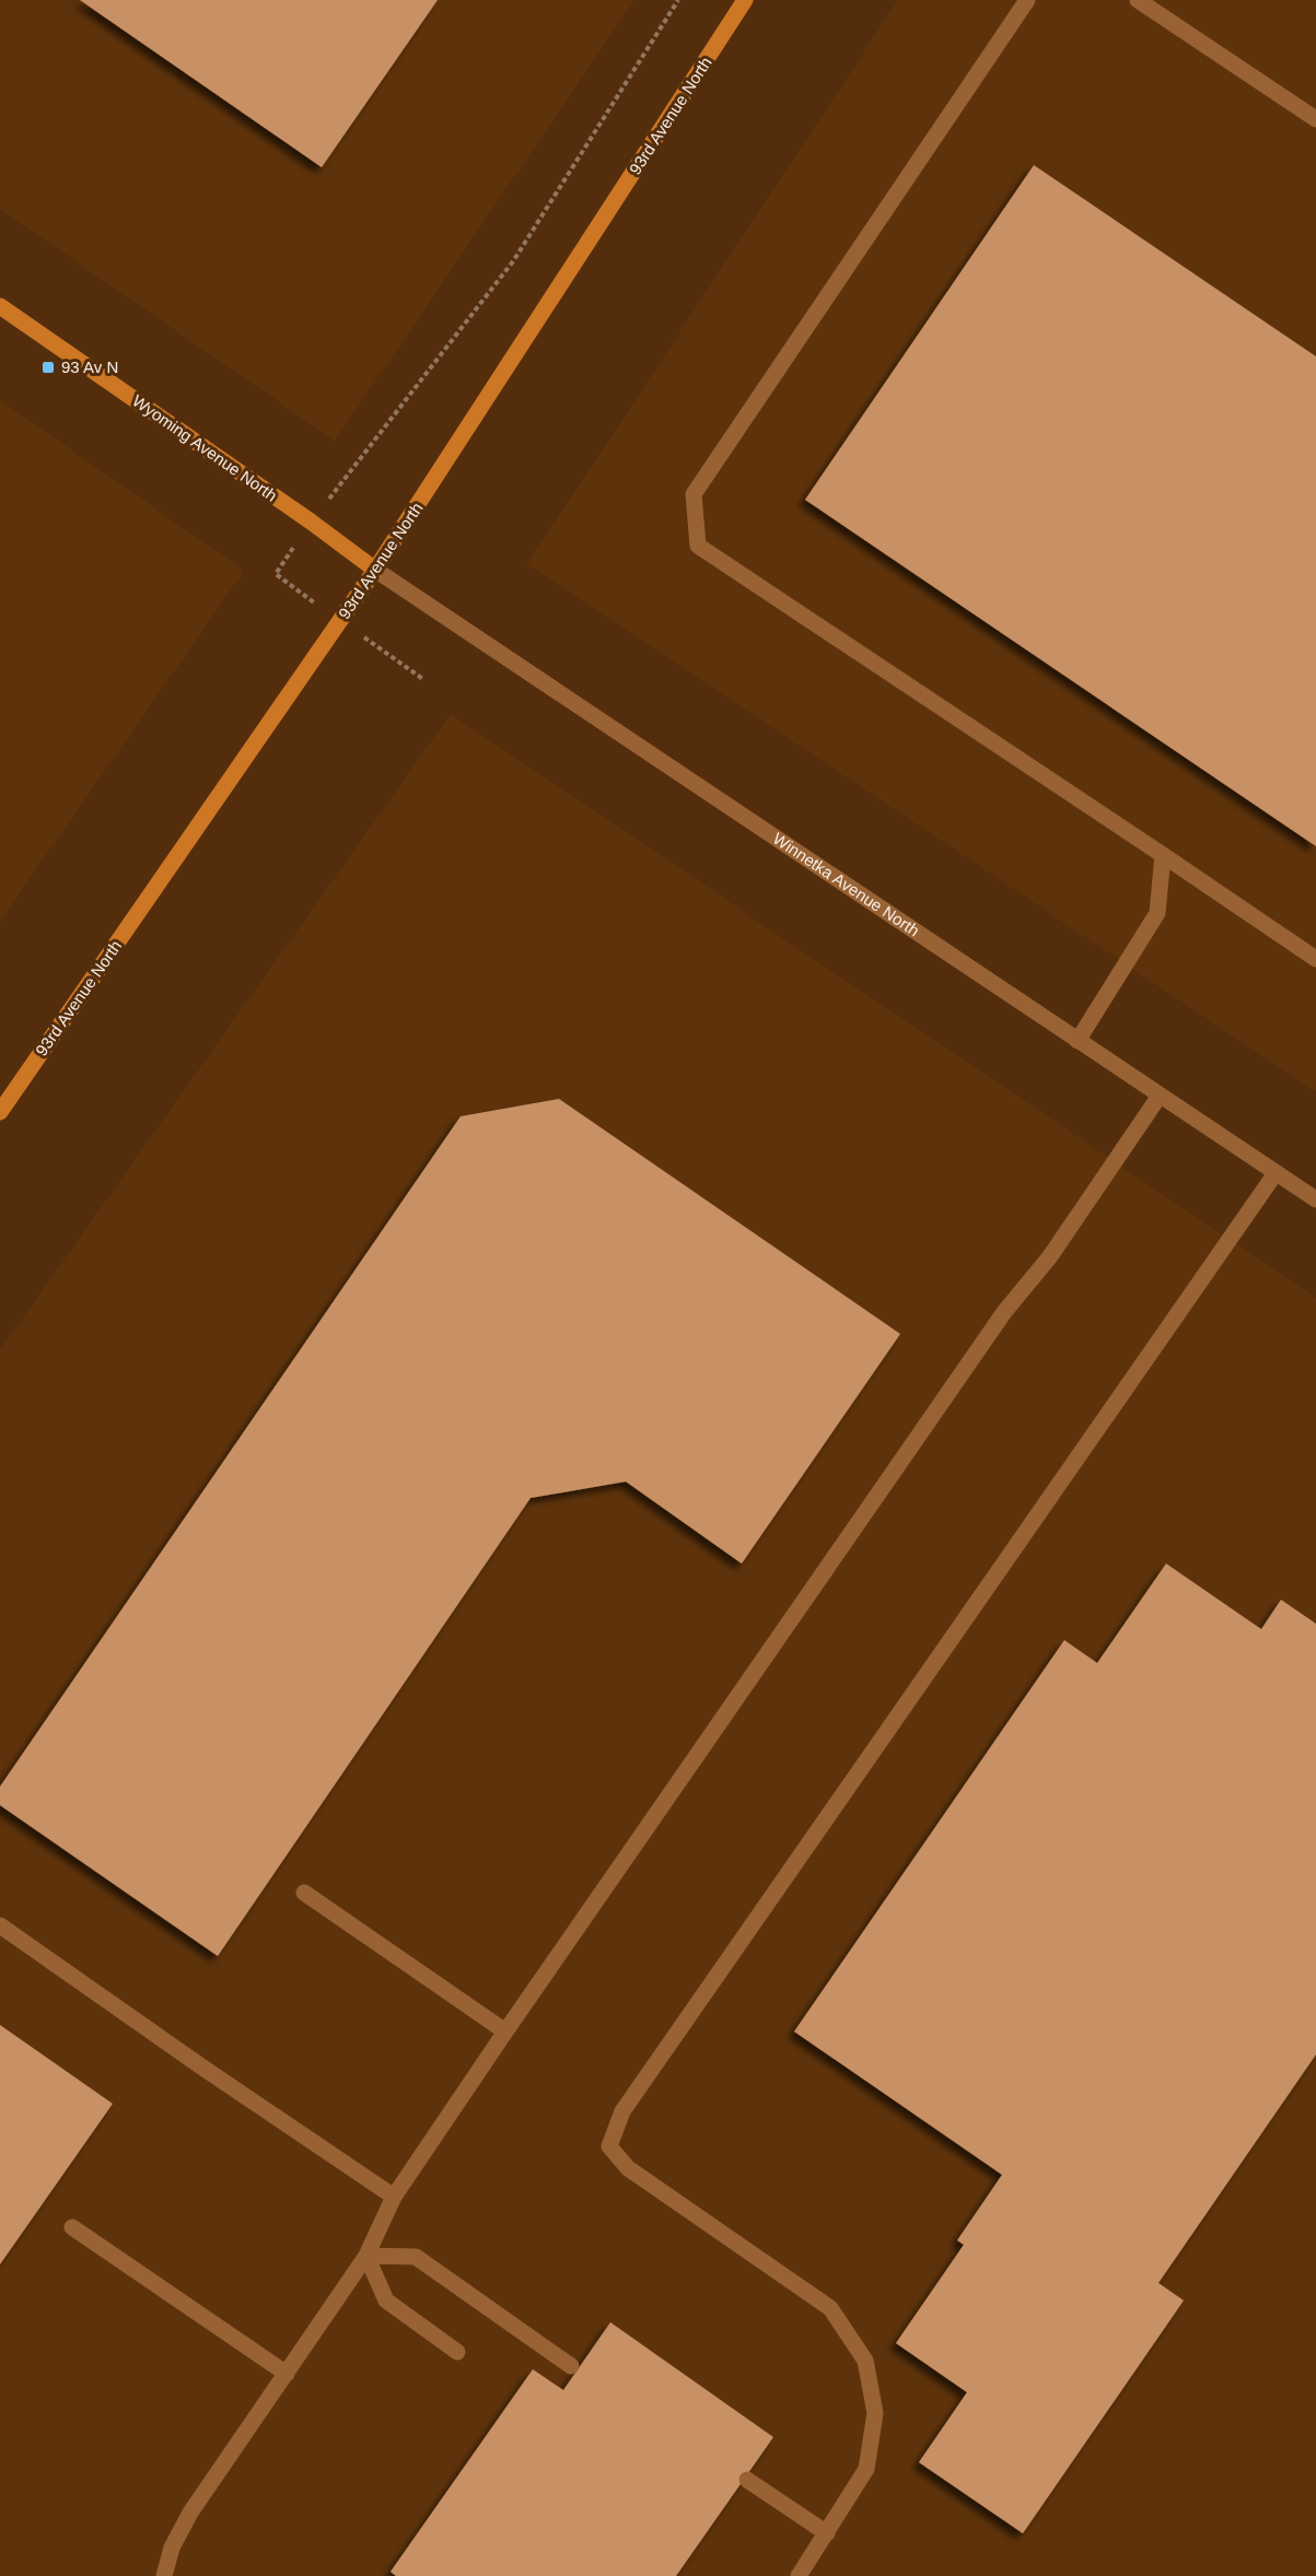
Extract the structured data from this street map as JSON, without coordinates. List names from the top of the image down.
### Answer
{
  "streets": {
    "street": ["93rd Avenue North", "Wyoming Avenue North", "Winnetka Avenue North"]
  },
  "crossings": [
    ["93rd Avenue North", "Wyoming Avenue North"],
    ["93rd Avenue North", "Winnetka Avenue North"],
    ["Wyoming Avenue North", "Winnetka Avenue North"]
  ],
  "places": {
    "transit": ["93 Av N"]
  }
}
